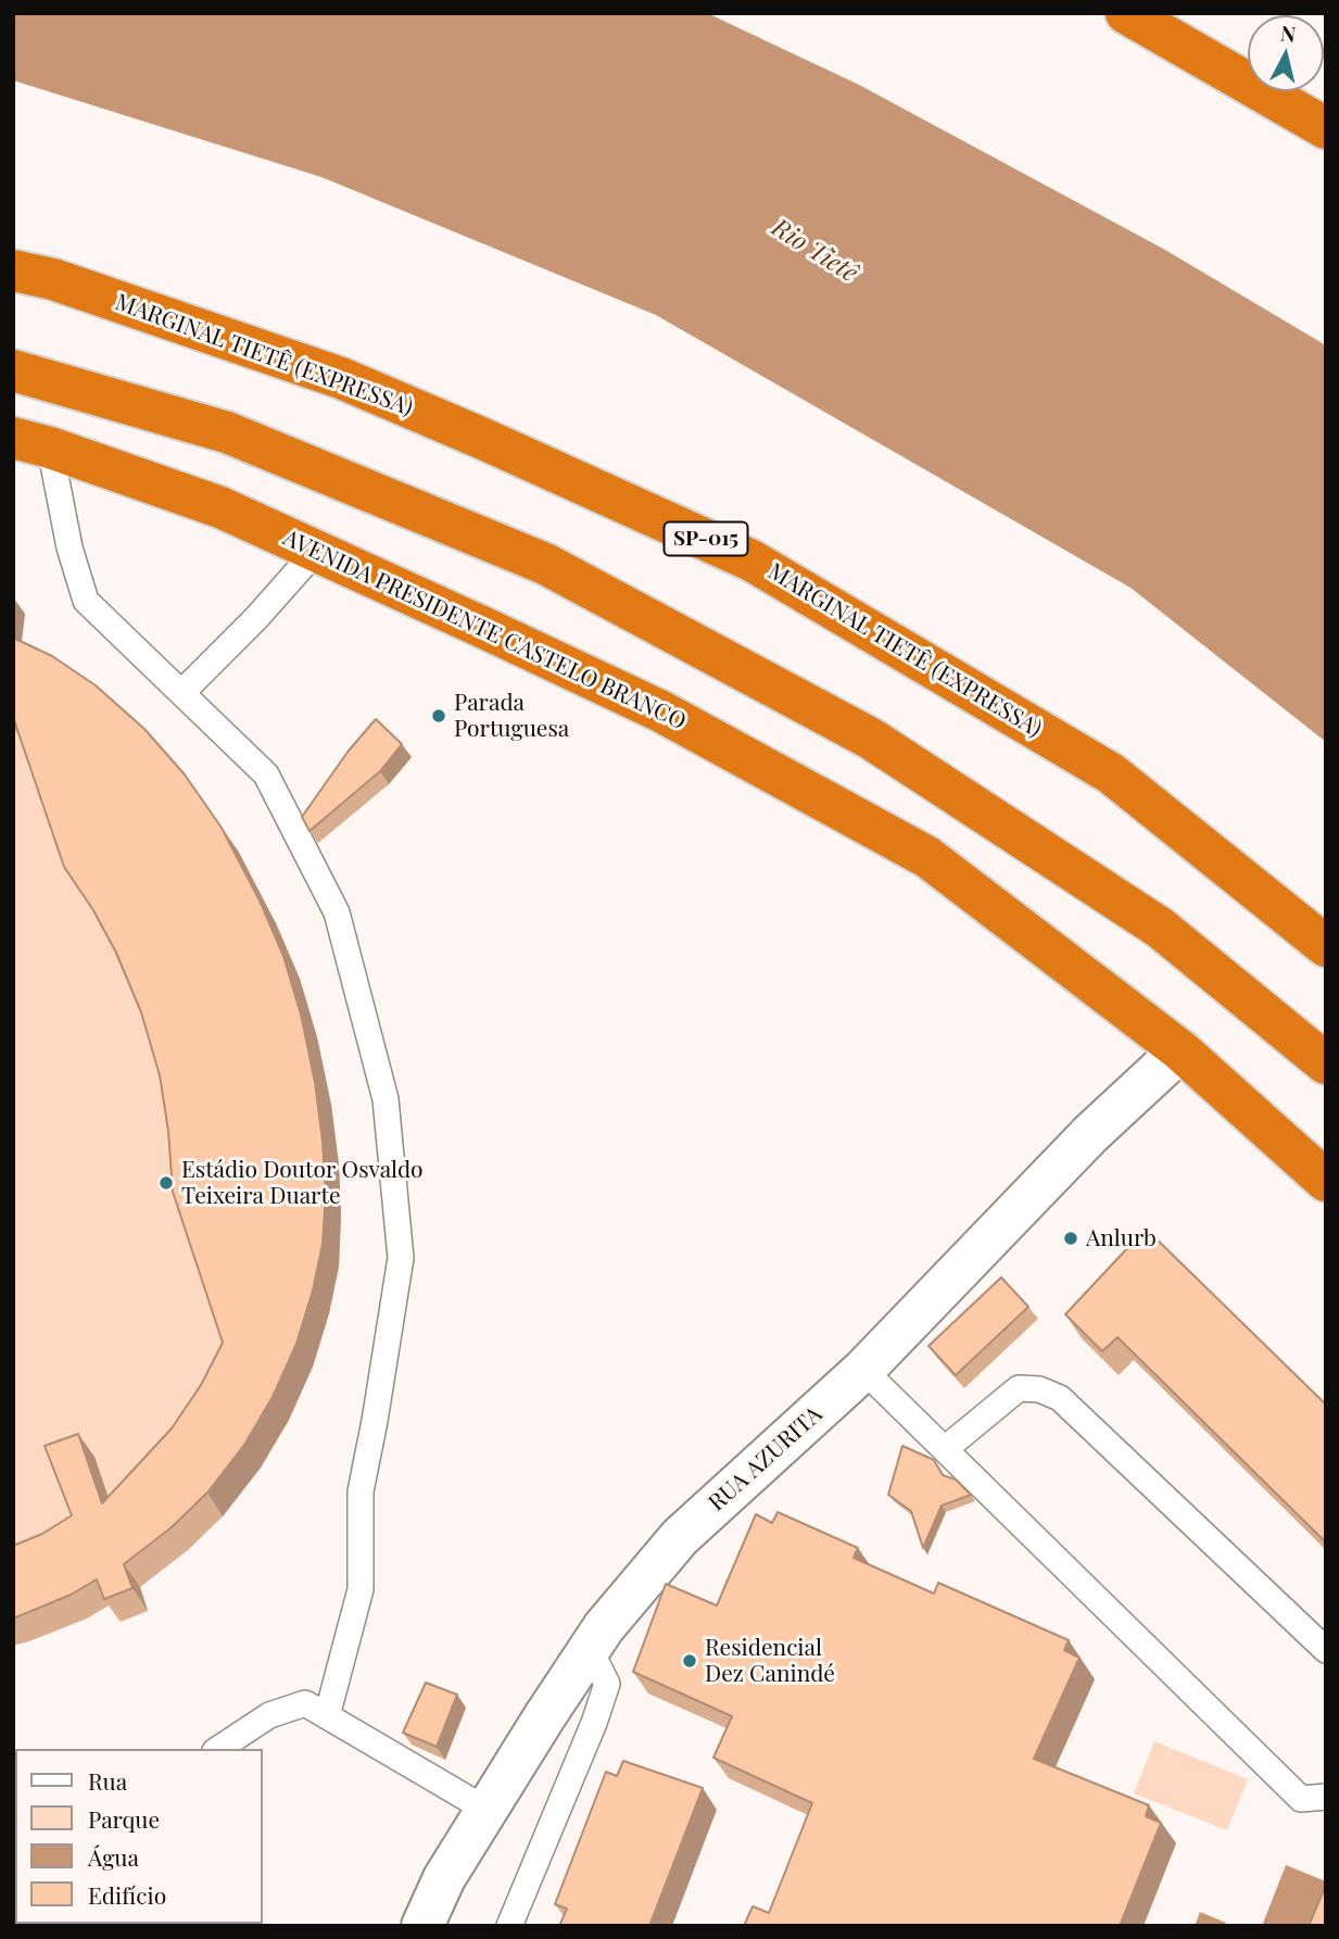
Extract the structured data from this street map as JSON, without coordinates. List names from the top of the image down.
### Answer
{
  "streets": {
    "highway": ["MARGINAL TIETÊ (EXPRESSA)", "SP-015", "AVENIDA PRESIDENTE CASTELO BRANCO"],
    "street": ["RUA AZURITA"]
  },
  "crossings": [
    ["AVENIDA PRESIDENTE CASTELO BRANCO", "RUA AZURITA"]
  ],
  "water": ["Rio Tietê"],
  "places": [
    "Parada Portuguesa",
    "Estádio Doutor Osvaldo Teixeira Duarte",
    "Anlurb",
    "Residencial Dez Canindé"
  ],
  "legend": [
    "Rua",
    "Parque",
    "Água",
    "Edifício"
  ],
  "north": "top"
}
